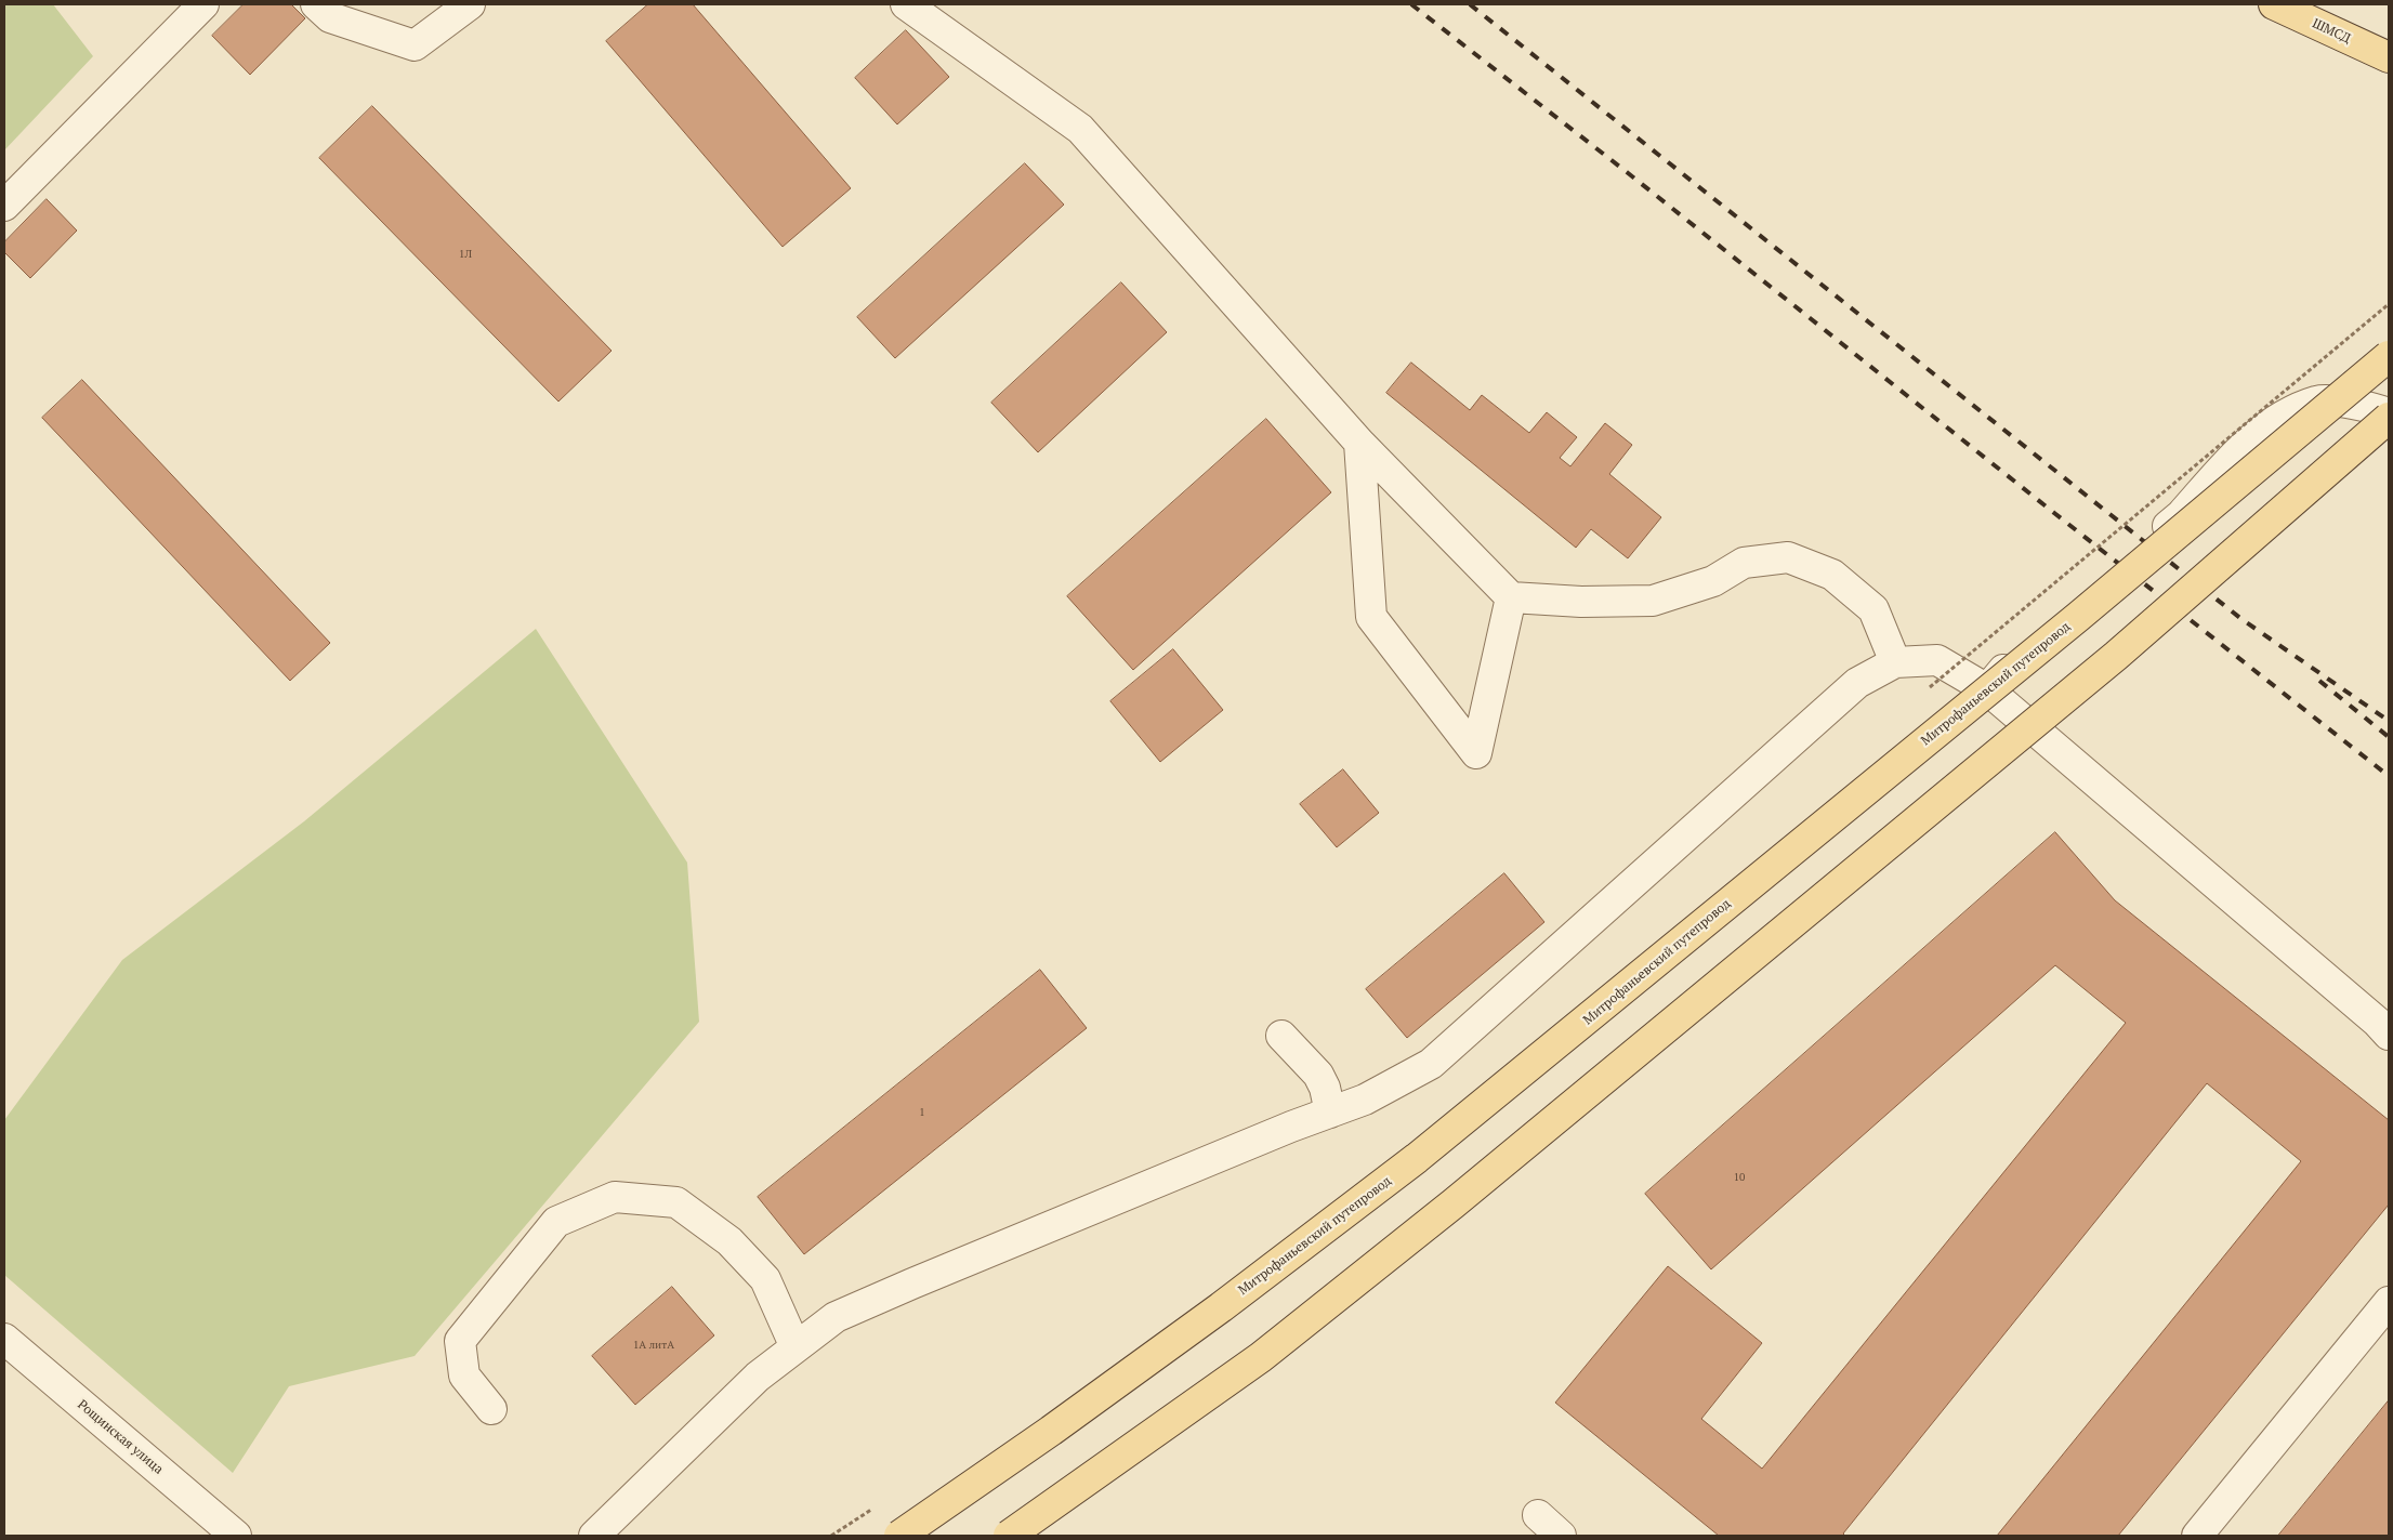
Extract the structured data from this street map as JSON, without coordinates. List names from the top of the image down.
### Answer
{
  "streets": {
    "main road": ["ШМСД", "Митрофаньевский путепровод"],
    "street": ["Рощинская улица"]
  },
  "house_numbers": [
    "1Л",
    "1",
    "10",
    "1А литА"
  ]
}
